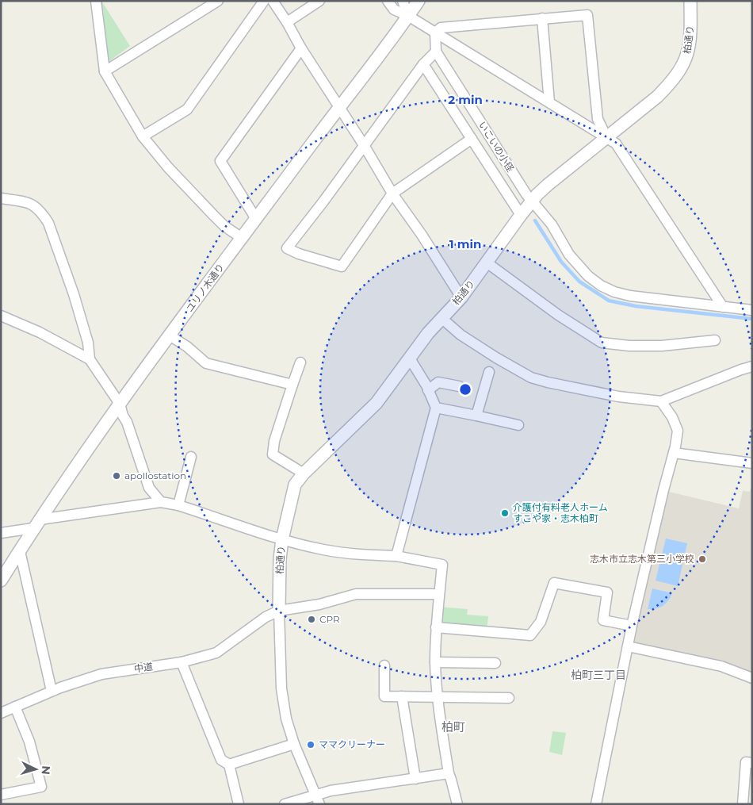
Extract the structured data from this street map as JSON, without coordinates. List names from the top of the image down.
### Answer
{
  "streets": {
    "street": [
      "柏通り",
      "いこいの小径",
      "ユリノ木通り",
      "中道"
    ]
  },
  "crossings": [
    ["柏通り", "いこいの小径"],
    ["柏通り", "中道"]
  ],
  "districts": ["柏町三丁目", "柏町"],
  "places": [
    "apollostation",
    "介護付有料老人ホーム すこや家・志木柏町",
    "志木市立志木第三小学校",
    "CPR",
    "ママクリーナー"
  ],
  "north": "right",
  "rings": ["2 min", "1 min"]
}
